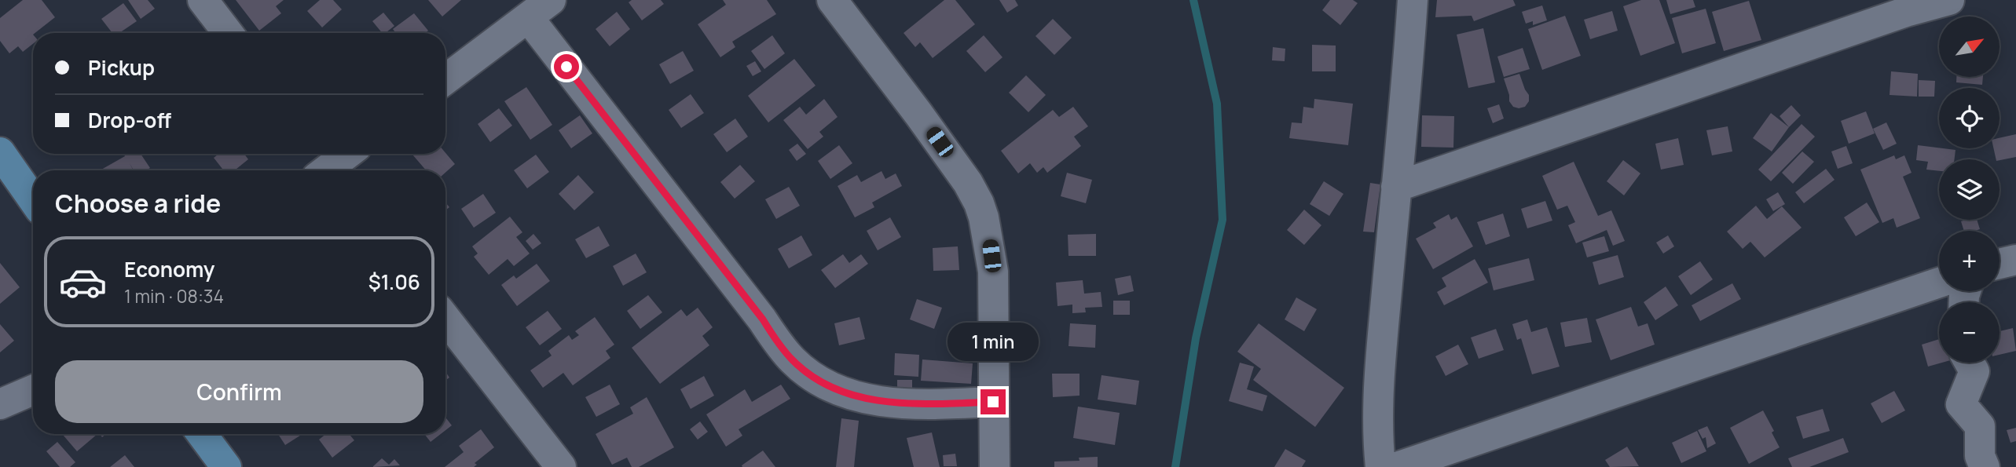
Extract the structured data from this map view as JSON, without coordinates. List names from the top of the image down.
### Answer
{
  "north": "top right",
  "page": {
    "map_buttons": ["+", "−"],
    "banner": ["Pickup", "Drop-off"],
    "heading": "Choose a ride",
    "list": [
      {
        "name": "Economy",
        "note": "1 min · 08:34",
        "value": "$1.06"
      }
    ],
    "bubble": "1 min",
    "buttons": "Confirm"
  }
}
